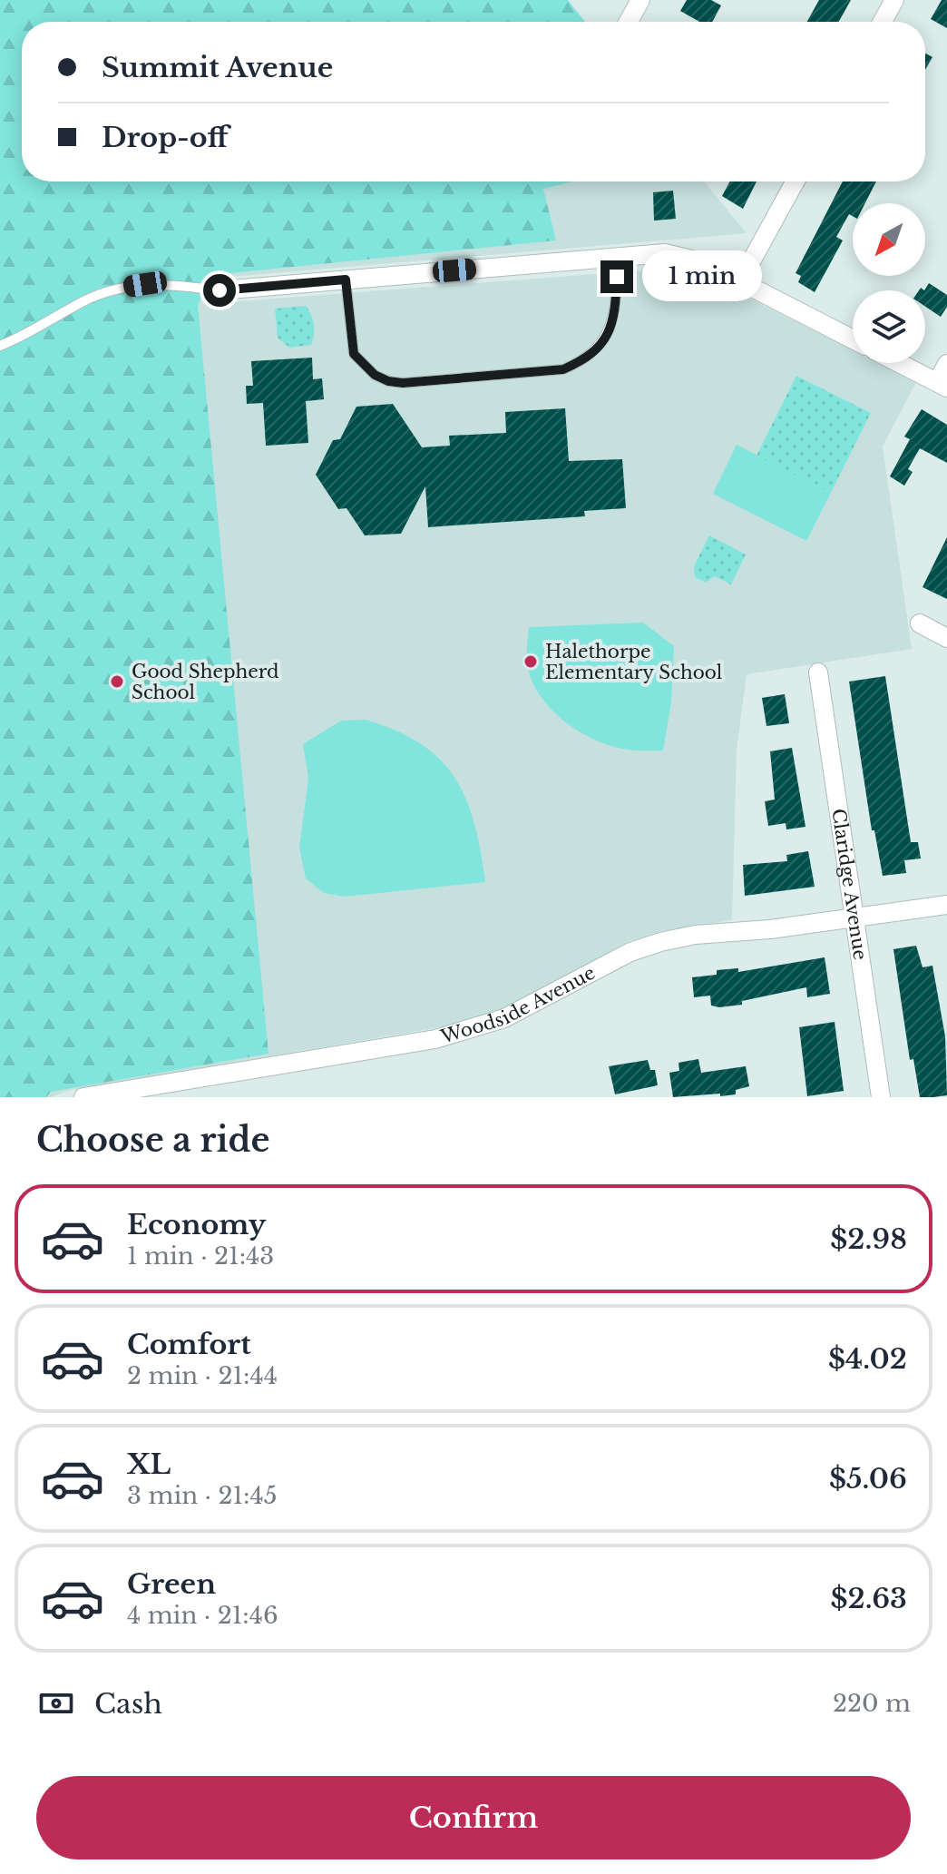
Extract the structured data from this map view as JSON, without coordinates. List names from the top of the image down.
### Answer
{
  "streets": {
    "street": ["Claridge Avenue", "Woodside Avenue"]
  },
  "crossings": [
    ["Claridge Avenue", "Woodside Avenue"]
  ],
  "places": ["Halethorpe Elementary School", "Good Shepherd School"],
  "north": "bottom left",
  "page": {
    "banner": ["Summit Avenue", "Drop-off"],
    "bubble": "1 min",
    "heading": "Choose a ride",
    "list": [
      {
        "name": "Economy",
        "note": "1 min · 21:43",
        "value": "$2.98"
      },
      {
        "name": "Comfort",
        "note": "2 min · 21:44",
        "value": "$4.02"
      },
      {
        "name": "XL",
        "note": "3 min · 21:45",
        "value": "$5.06"
      },
      {
        "name": "Green",
        "note": "4 min · 21:46",
        "value": "$2.63"
      }
    ],
    "pay": ["Cash", "220 m"],
    "buttons": "Confirm"
  }
}
